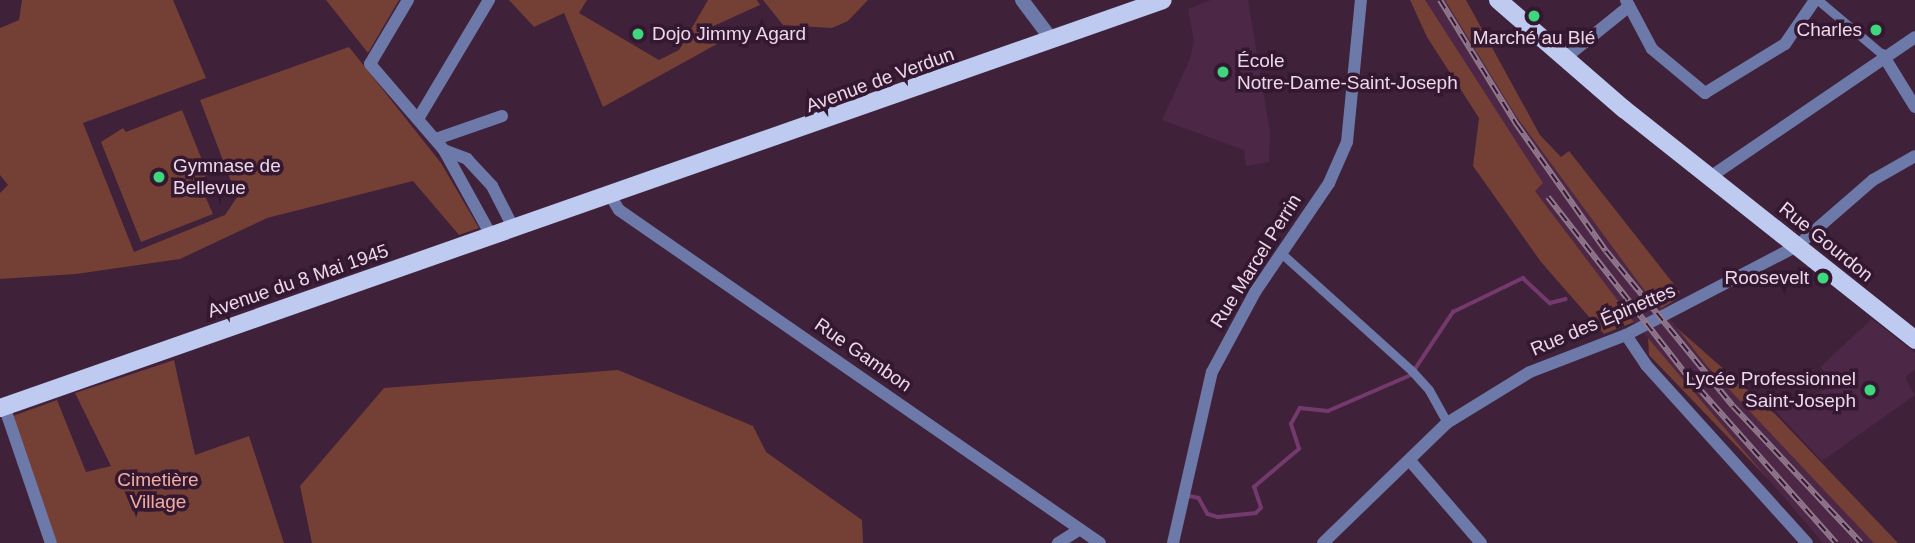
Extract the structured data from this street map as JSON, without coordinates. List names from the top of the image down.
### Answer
{
  "streets": {
    "main road": ["Avenue de Verdun", "Rue Gourdon", "Avenue du 8 Mai 1945"],
    "street": ["Rue Marcel Perrin", "Rue des Épinettes", "Rue Gambon"]
  },
  "crossings": [
    ["Avenue de Verdun", "Avenue du 8 Mai 1945"],
    ["Avenue de Verdun", "Rue Gambon"],
    ["Rue Gourdon", "Rue des Épinettes"],
    ["Avenue du 8 Mai 1945", "Rue Gambon"]
  ],
  "parks": ["Cimetière Village"],
  "places": [
    "Marché au Blé",
    "Charles",
    "Dojo Jimmy Agard",
    "École Notre-Dame-Saint-Joseph",
    "Gymnase de Bellevue",
    "Roosevelt",
    "Lycée Professionnel Saint-Joseph"
  ]
}
